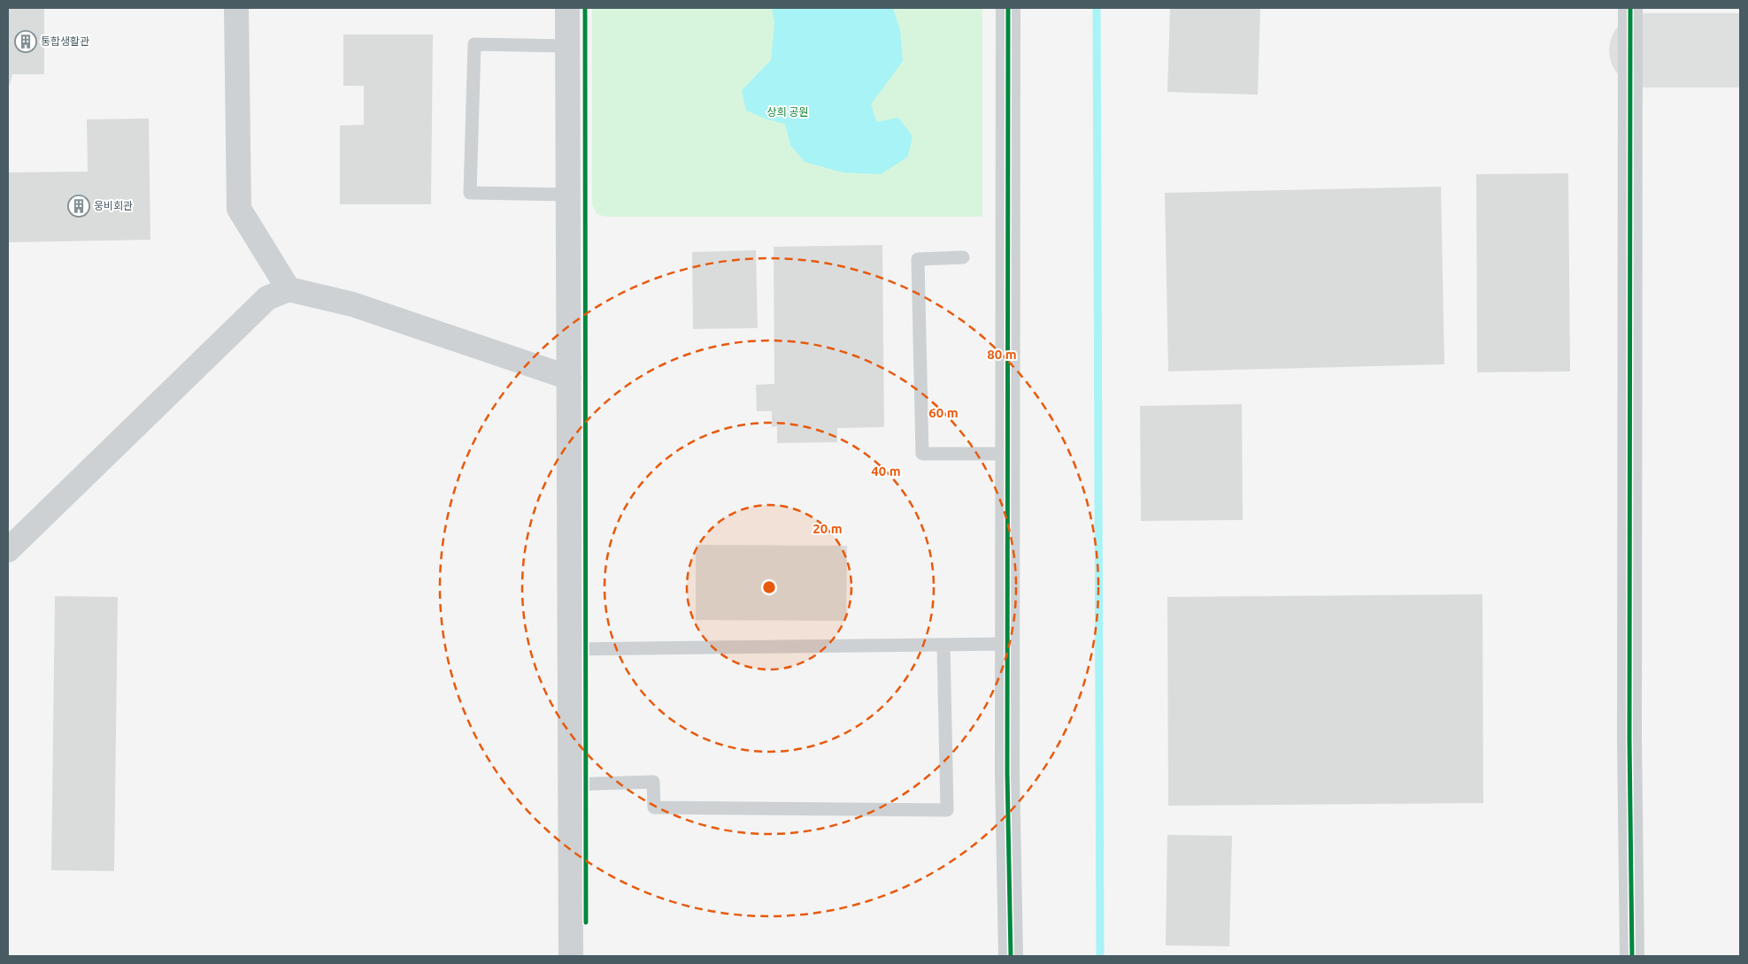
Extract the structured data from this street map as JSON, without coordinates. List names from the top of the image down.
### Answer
{
  "parks": ["상희 공원"],
  "places": {
    "building": ["통합생활관", "웅비회관"]
  },
  "rings": [
    "80 m",
    "60 m",
    "40 m",
    "20 m"
  ]
}
